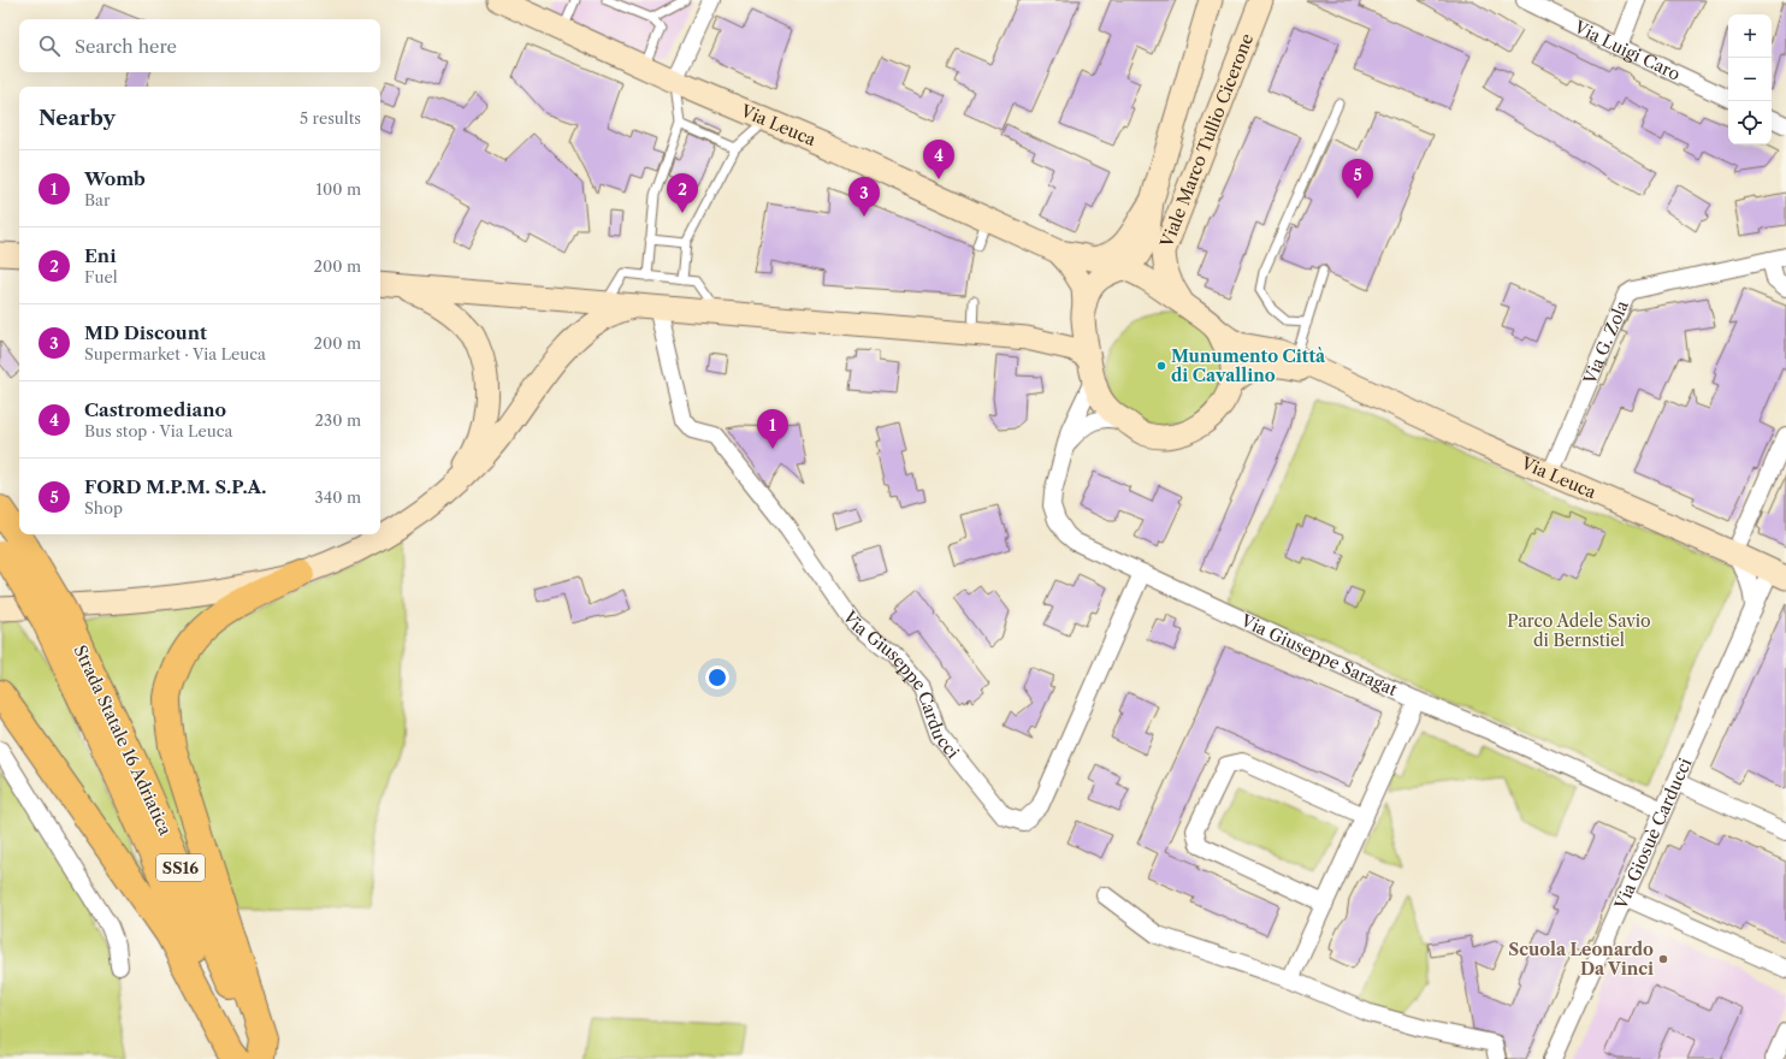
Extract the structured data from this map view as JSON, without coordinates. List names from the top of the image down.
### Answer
{
  "streets": {
    "highway": ["Strada Statale 16 Adriatica", "SS16"],
    "main road": ["Via Leuca", "Viale Marco Tullio Cicerone"],
    "street": [
      "Via Luigi Caro",
      "Via G. Zola",
      "Via Giuseppe Saragat",
      "Via Giuseppe Carducci",
      "Via Giosuè Carducci"
    ]
  },
  "crossings": [
    ["Via Leuca", "Viale Marco Tullio Cicerone"],
    ["Via Leuca", "Via G. Zola"],
    ["Via Leuca", "Via Giuseppe Saragat"],
    ["Via Leuca", "Via Giosuè Carducci"],
    ["Viale Marco Tullio Cicerone", "Via Giuseppe Saragat"],
    ["Via Giuseppe Saragat", "Via Giuseppe Carducci"],
    ["Via Giuseppe Saragat", "Via Giosuè Carducci"]
  ],
  "parks": ["Parco Adele Savio di Bernstiel"],
  "places": ["Munumento Città di Cavallino", "Scuola Leonardo Da Vinci"],
  "page": {
    "map_buttons": ["+", "−"],
    "search": "Search here",
    "heading": ["Nearby", "5 results"],
    "pins": [
      "4",
      "5",
      "2",
      "3",
      "1"
    ],
    "list": [
      {
        "mark": "1",
        "name": "Womb",
        "note": "Bar",
        "value": "100 m"
      },
      {
        "mark": "2",
        "name": "Eni",
        "note": "Fuel",
        "value": "200 m"
      },
      {
        "mark": "3",
        "name": "MD Discount",
        "note": "Supermarket · Via Leuca",
        "value": "200 m"
      },
      {
        "mark": "4",
        "name": "Castromediano",
        "note": "Bus stop · Via Leuca",
        "value": "230 m"
      },
      {
        "mark": "5",
        "name": "FORD M.P.M. S.P.A.",
        "note": "Shop",
        "value": "340 m"
      }
    ]
  }
}
